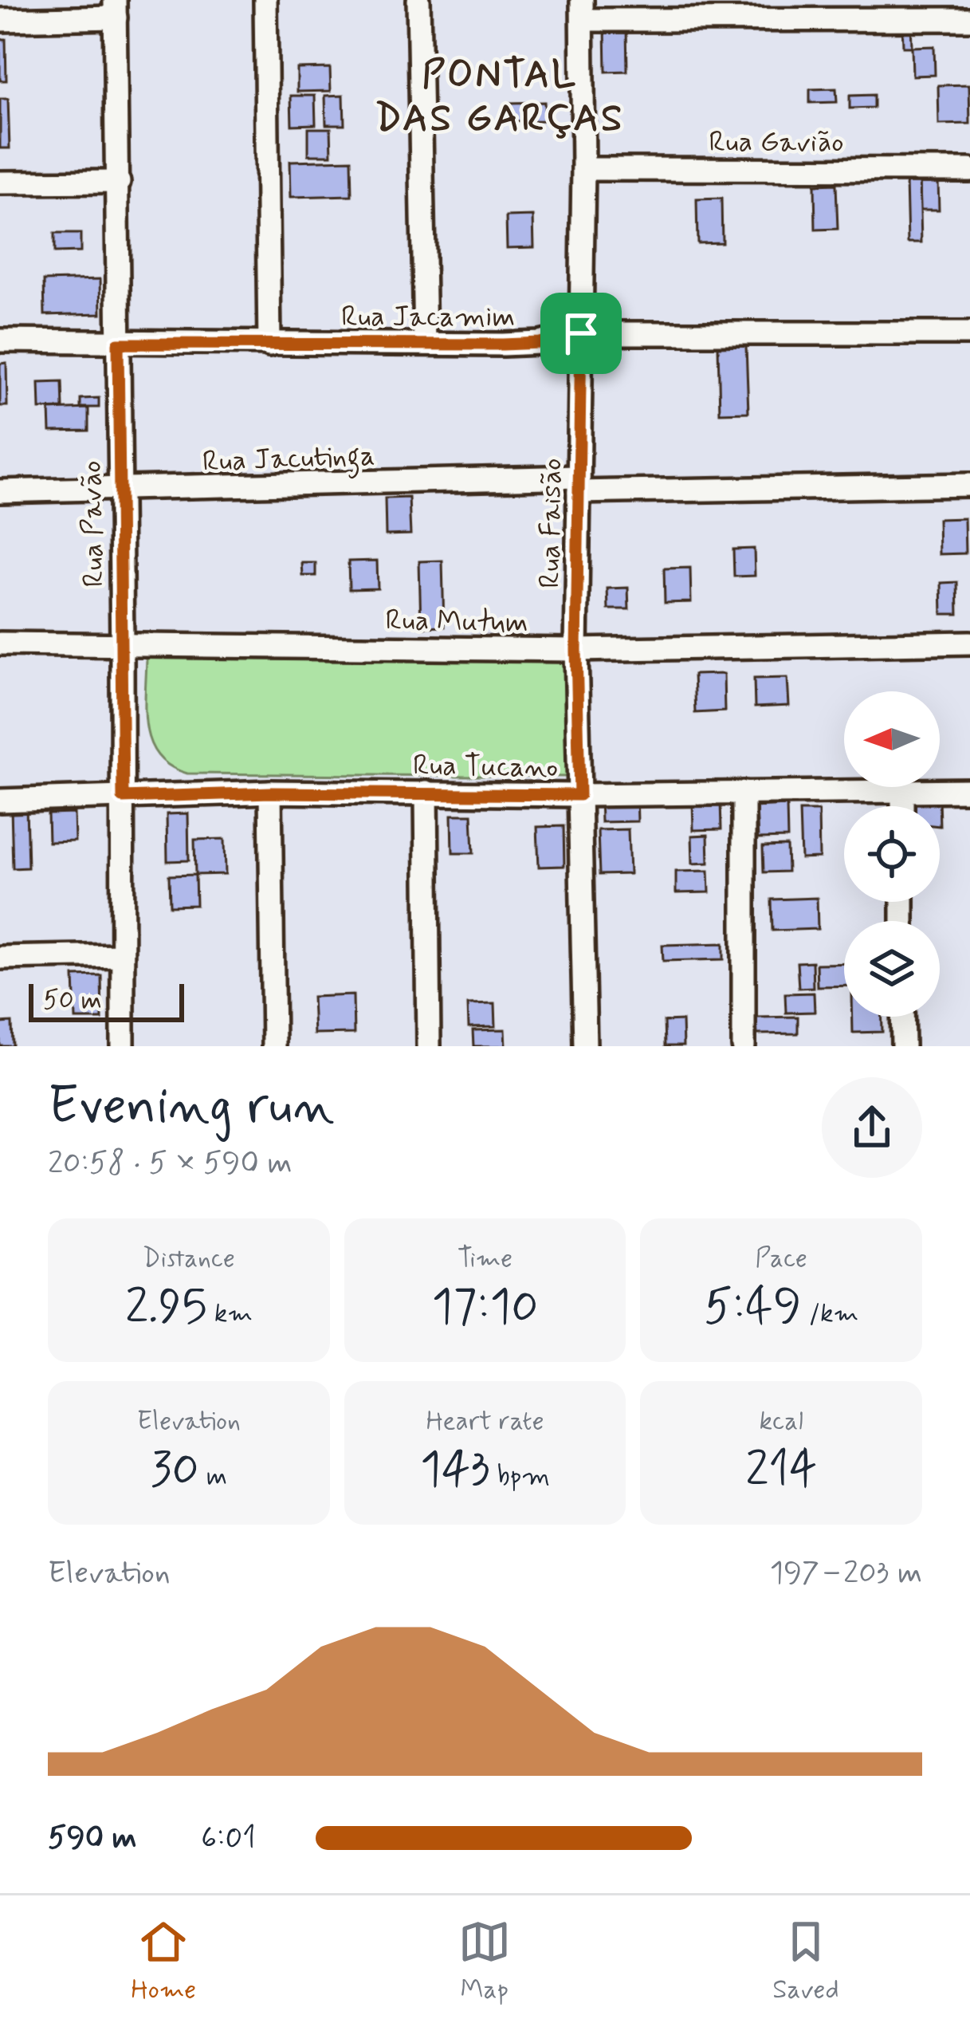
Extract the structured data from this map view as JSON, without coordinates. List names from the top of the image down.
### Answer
{
  "streets": {
    "street": [
      "Rua Gavião",
      "Rua Jacamim",
      "Rua Jacutinga",
      "Rua Faisão",
      "Rua Pavão",
      "Rua Mutum",
      "Rua Tucano"
    ]
  },
  "crossings": [
    ["Rua Gavião", "Rua Faisão"],
    ["Rua Jacamim", "Rua Faisão"],
    ["Rua Jacamim", "Rua Pavão"],
    ["Rua Jacutinga", "Rua Faisão"],
    ["Rua Jacutinga", "Rua Pavão"],
    ["Rua Faisão", "Rua Mutum"],
    ["Rua Faisão", "Rua Tucano"],
    ["Rua Pavão", "Rua Mutum"],
    ["Rua Pavão", "Rua Tucano"]
  ],
  "districts": ["PONTAL DAS GARÇAS"],
  "scale_bar": "50 m",
  "north": "left",
  "page": {
    "scale": "50 m",
    "heading": ["Evening run", "20:58 · 5 × 590 m"],
    "stats": [
      ["Distance", "2.95 km"],
      ["Time", "17:10"],
      ["Pace", "5:49 /km"],
      ["Elevation", "30 m"],
      ["Heart rate", "143 bpm"],
      ["kcal", "214"]
    ],
    "chart": ["Elevation", "197–203 m"],
    "list": [
      {
        "name": "590 m",
        "note": "6:01"
      }
    ],
    "tabs": ["Home", "Map", "Saved"]
  }
}
